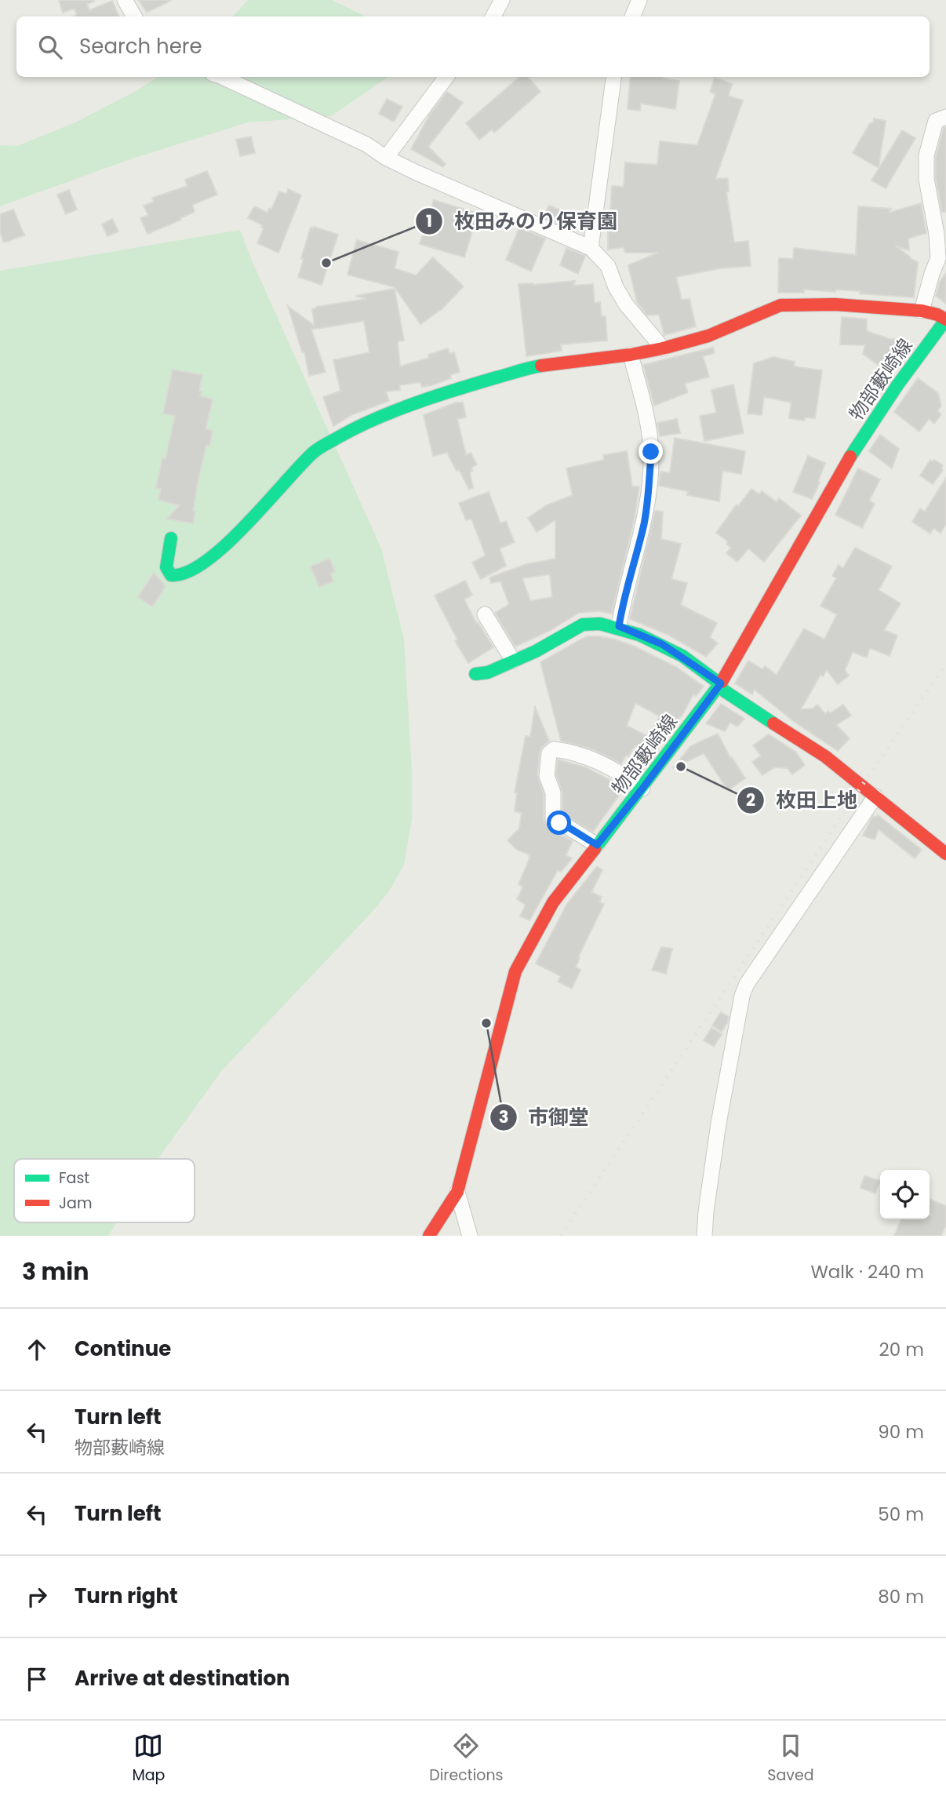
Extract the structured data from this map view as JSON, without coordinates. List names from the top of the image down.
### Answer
{
  "streets": {
    "street": ["物部藪崎線"]
  },
  "places": ["枚田みのり保育園", "枚田上地", "市御堂"],
  "legend": ["Fast", "Jam"],
  "page": {
    "search": "Search here",
    "heading": ["3 min", "Walk · 240 m"],
    "list": [
      ["Continue", "20 m"],
      ["Turn left", "物部藪崎線", "90 m"],
      ["Turn left", "50 m"],
      ["Turn right", "80 m"],
      "Arrive at destination"
    ],
    "nav": ["Map", "Directions", "Saved"]
  }
}
